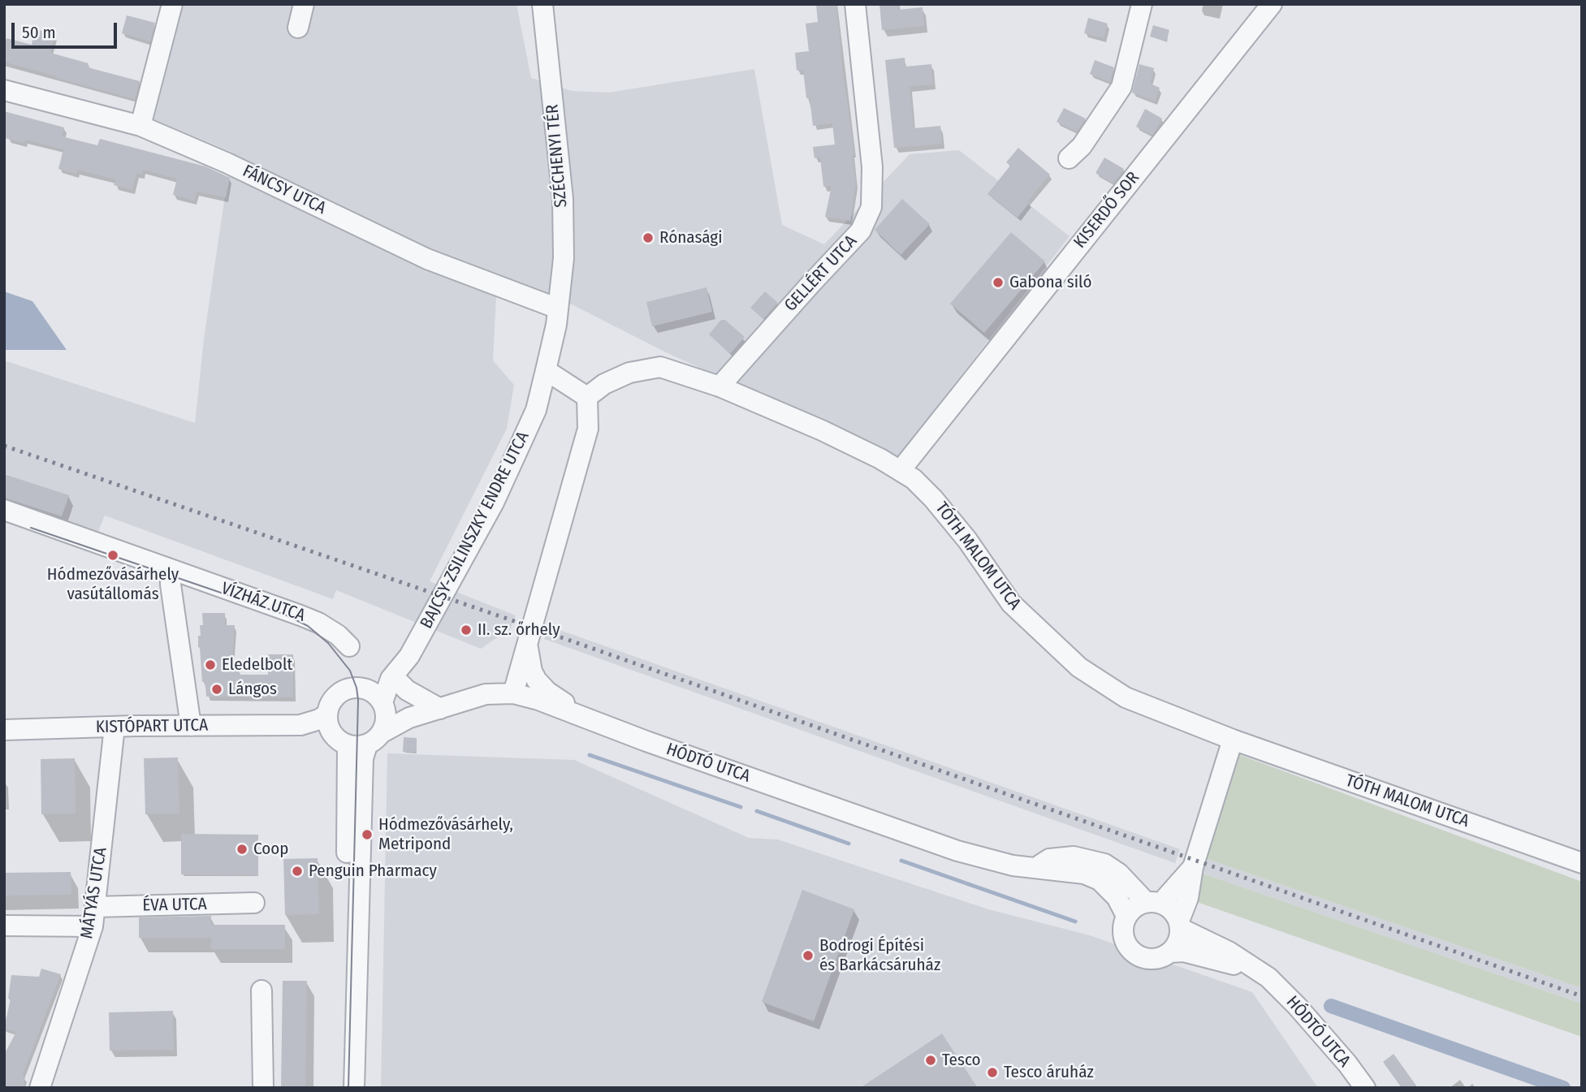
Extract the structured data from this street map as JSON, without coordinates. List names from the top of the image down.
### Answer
{
  "streets": {
    "street": [
      "SZÉCHENYI TÉR",
      "FÁNCSY UTCA",
      "KISERDŐ SOR",
      "GELLÉRT UTCA",
      "BAJCSY-ZSILINSZKY ENDRE UTCA",
      "TÓTH MALOM UTCA",
      "VÍZHÁZ UTCA",
      "KISTÓPART UTCA",
      "HÓDTÓ UTCA",
      "MÁTYÁS UTCA",
      "ÉVA UTCA"
    ]
  },
  "crossings": [
    ["SZÉCHENYI TÉR", "FÁNCSY UTCA"],
    ["SZÉCHENYI TÉR", "BAJCSY-ZSILINSZKY ENDRE UTCA"],
    ["FÁNCSY UTCA", "BAJCSY-ZSILINSZKY ENDRE UTCA"],
    ["KISERDŐ SOR", "TÓTH MALOM UTCA"],
    ["GELLÉRT UTCA", "TÓTH MALOM UTCA"],
    ["BAJCSY-ZSILINSZKY ENDRE UTCA", "KISTÓPART UTCA"],
    ["BAJCSY-ZSILINSZKY ENDRE UTCA", "HÓDTÓ UTCA"],
    ["KISTÓPART UTCA", "HÓDTÓ UTCA"],
    ["KISTÓPART UTCA", "MÁTYÁS UTCA"],
    ["MÁTYÁS UTCA", "ÉVA UTCA"]
  ],
  "places": [
    "Rónasági",
    "Gabona siló",
    "Hódmezővásárhely vasútállomás",
    "II. sz. őrhely",
    "Eledelbolt",
    "Lángos",
    "Hódmezővásárhely, Metripond",
    "Coop",
    "Penguin Pharmacy",
    "Bodrogi Építési és Barkácsáruház",
    "Tesco",
    "Tesco áruház"
  ],
  "scale_bar": "50 m"
}
